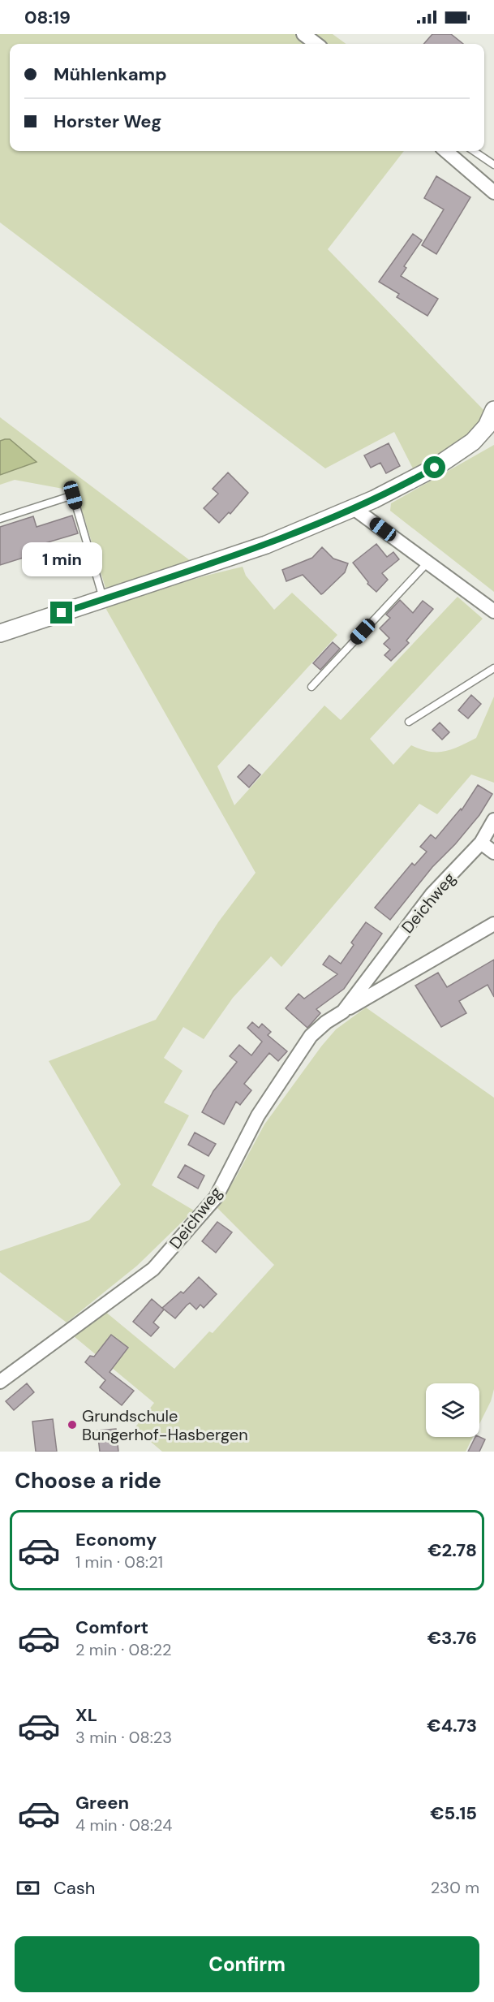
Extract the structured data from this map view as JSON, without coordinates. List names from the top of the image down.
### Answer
{
  "streets": {
    "street": ["Deichweg"]
  },
  "places": ["Grundschule Bungerhof-Hasbergen"],
  "page": {
    "status": "08:19",
    "banner": ["Mühlenkamp", "Horster Weg"],
    "bubble": "1 min",
    "heading": "Choose a ride",
    "list": [
      {
        "name": "Economy",
        "note": "1 min · 08:21",
        "value": "€2.78"
      },
      {
        "name": "Comfort",
        "note": "2 min · 08:22",
        "value": "€3.76"
      },
      {
        "name": "XL",
        "note": "3 min · 08:23",
        "value": "€4.73"
      },
      {
        "name": "Green",
        "note": "4 min · 08:24",
        "value": "€5.15"
      }
    ],
    "pay": ["Cash", "230 m"],
    "buttons": "Confirm"
  }
}
